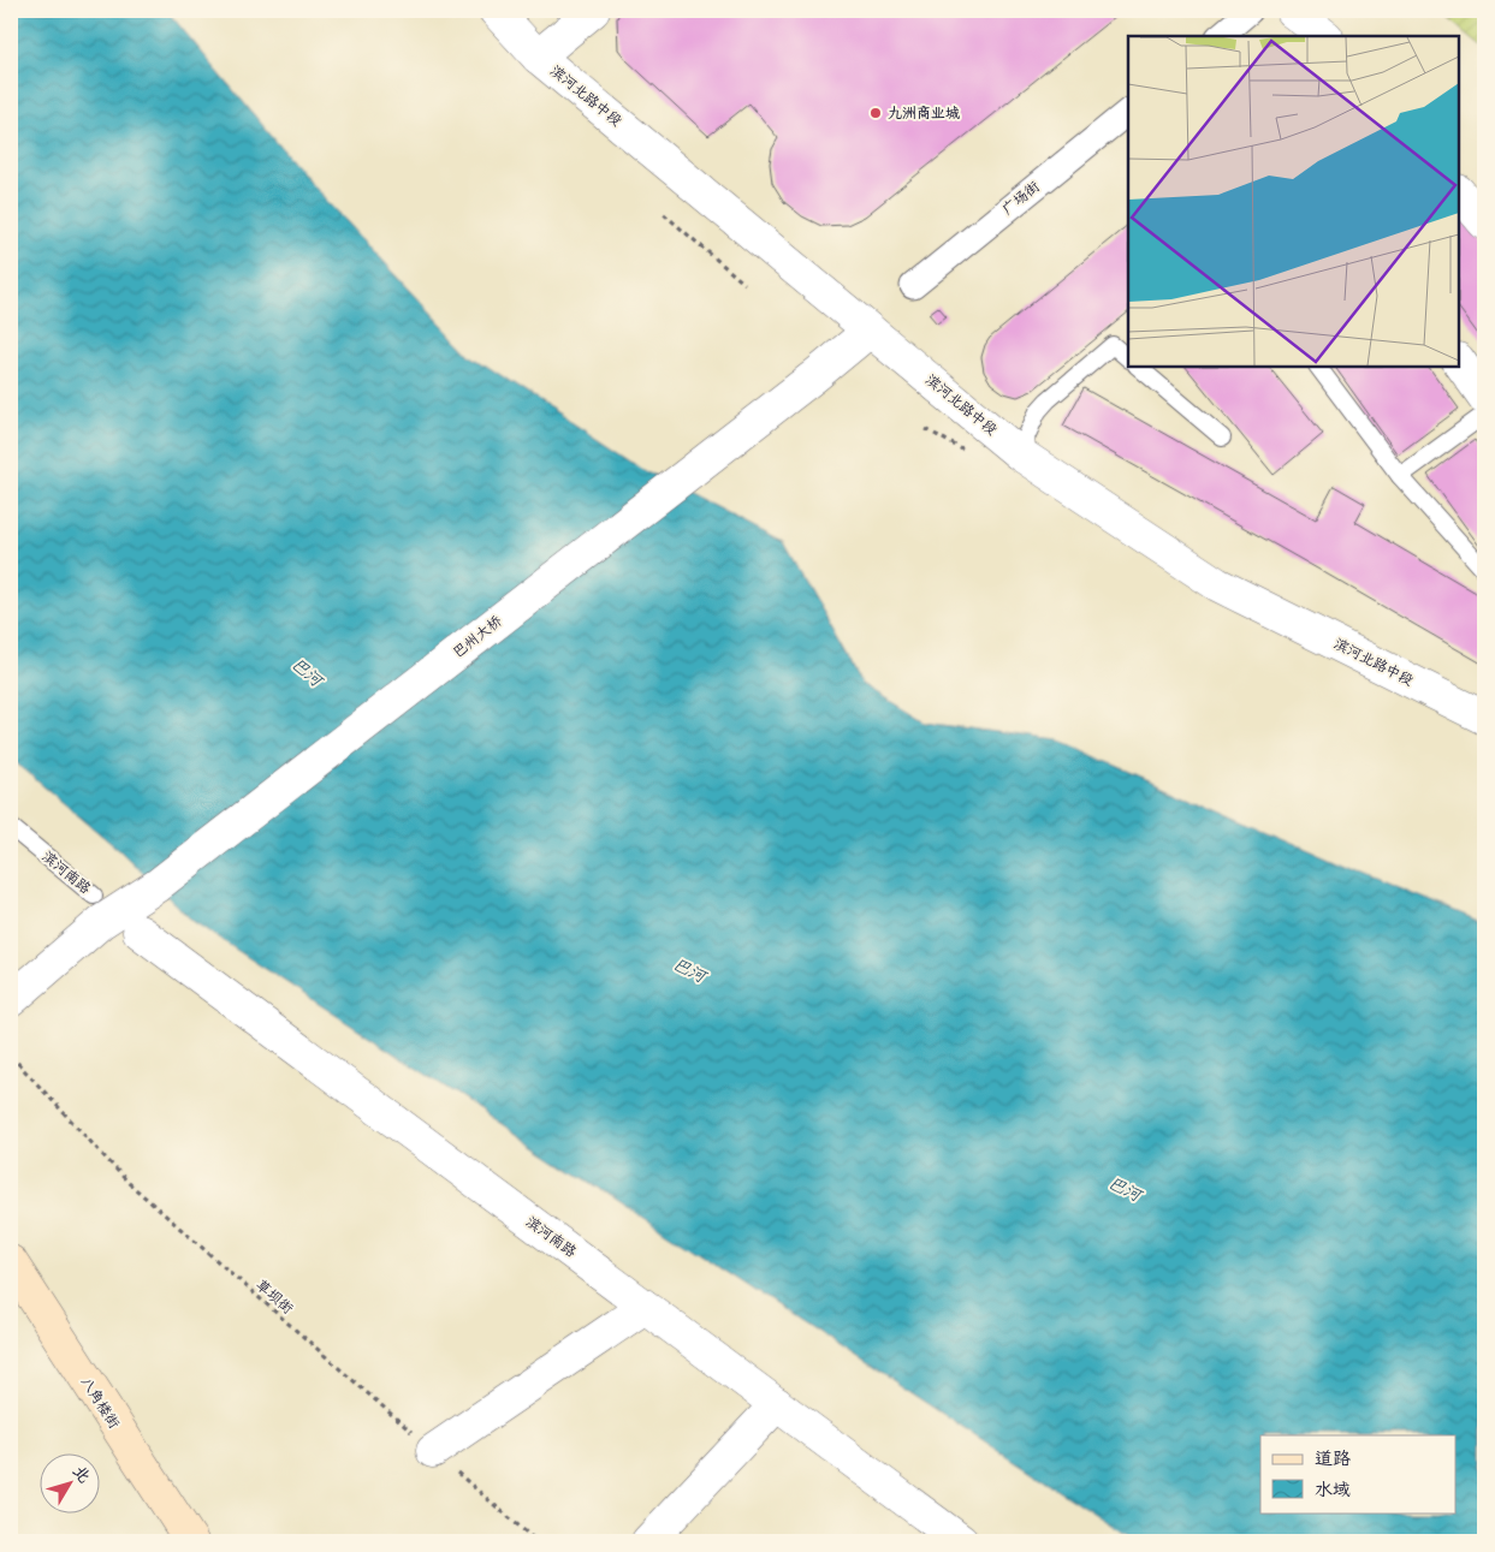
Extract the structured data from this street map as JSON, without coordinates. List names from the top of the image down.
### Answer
{
  "streets": {
    "main road": ["八角楼街"],
    "street": [
      "滨河北路中段",
      "广场街",
      "巴州大桥",
      "滨河南路"
    ],
    "path": ["草坝街"]
  },
  "crossings": [
    ["滨河北路中段", "巴州大桥"]
  ],
  "water": ["巴河"],
  "places": ["九洲商业城"],
  "legend": ["道路", "水域"],
  "north": "top right"
}
